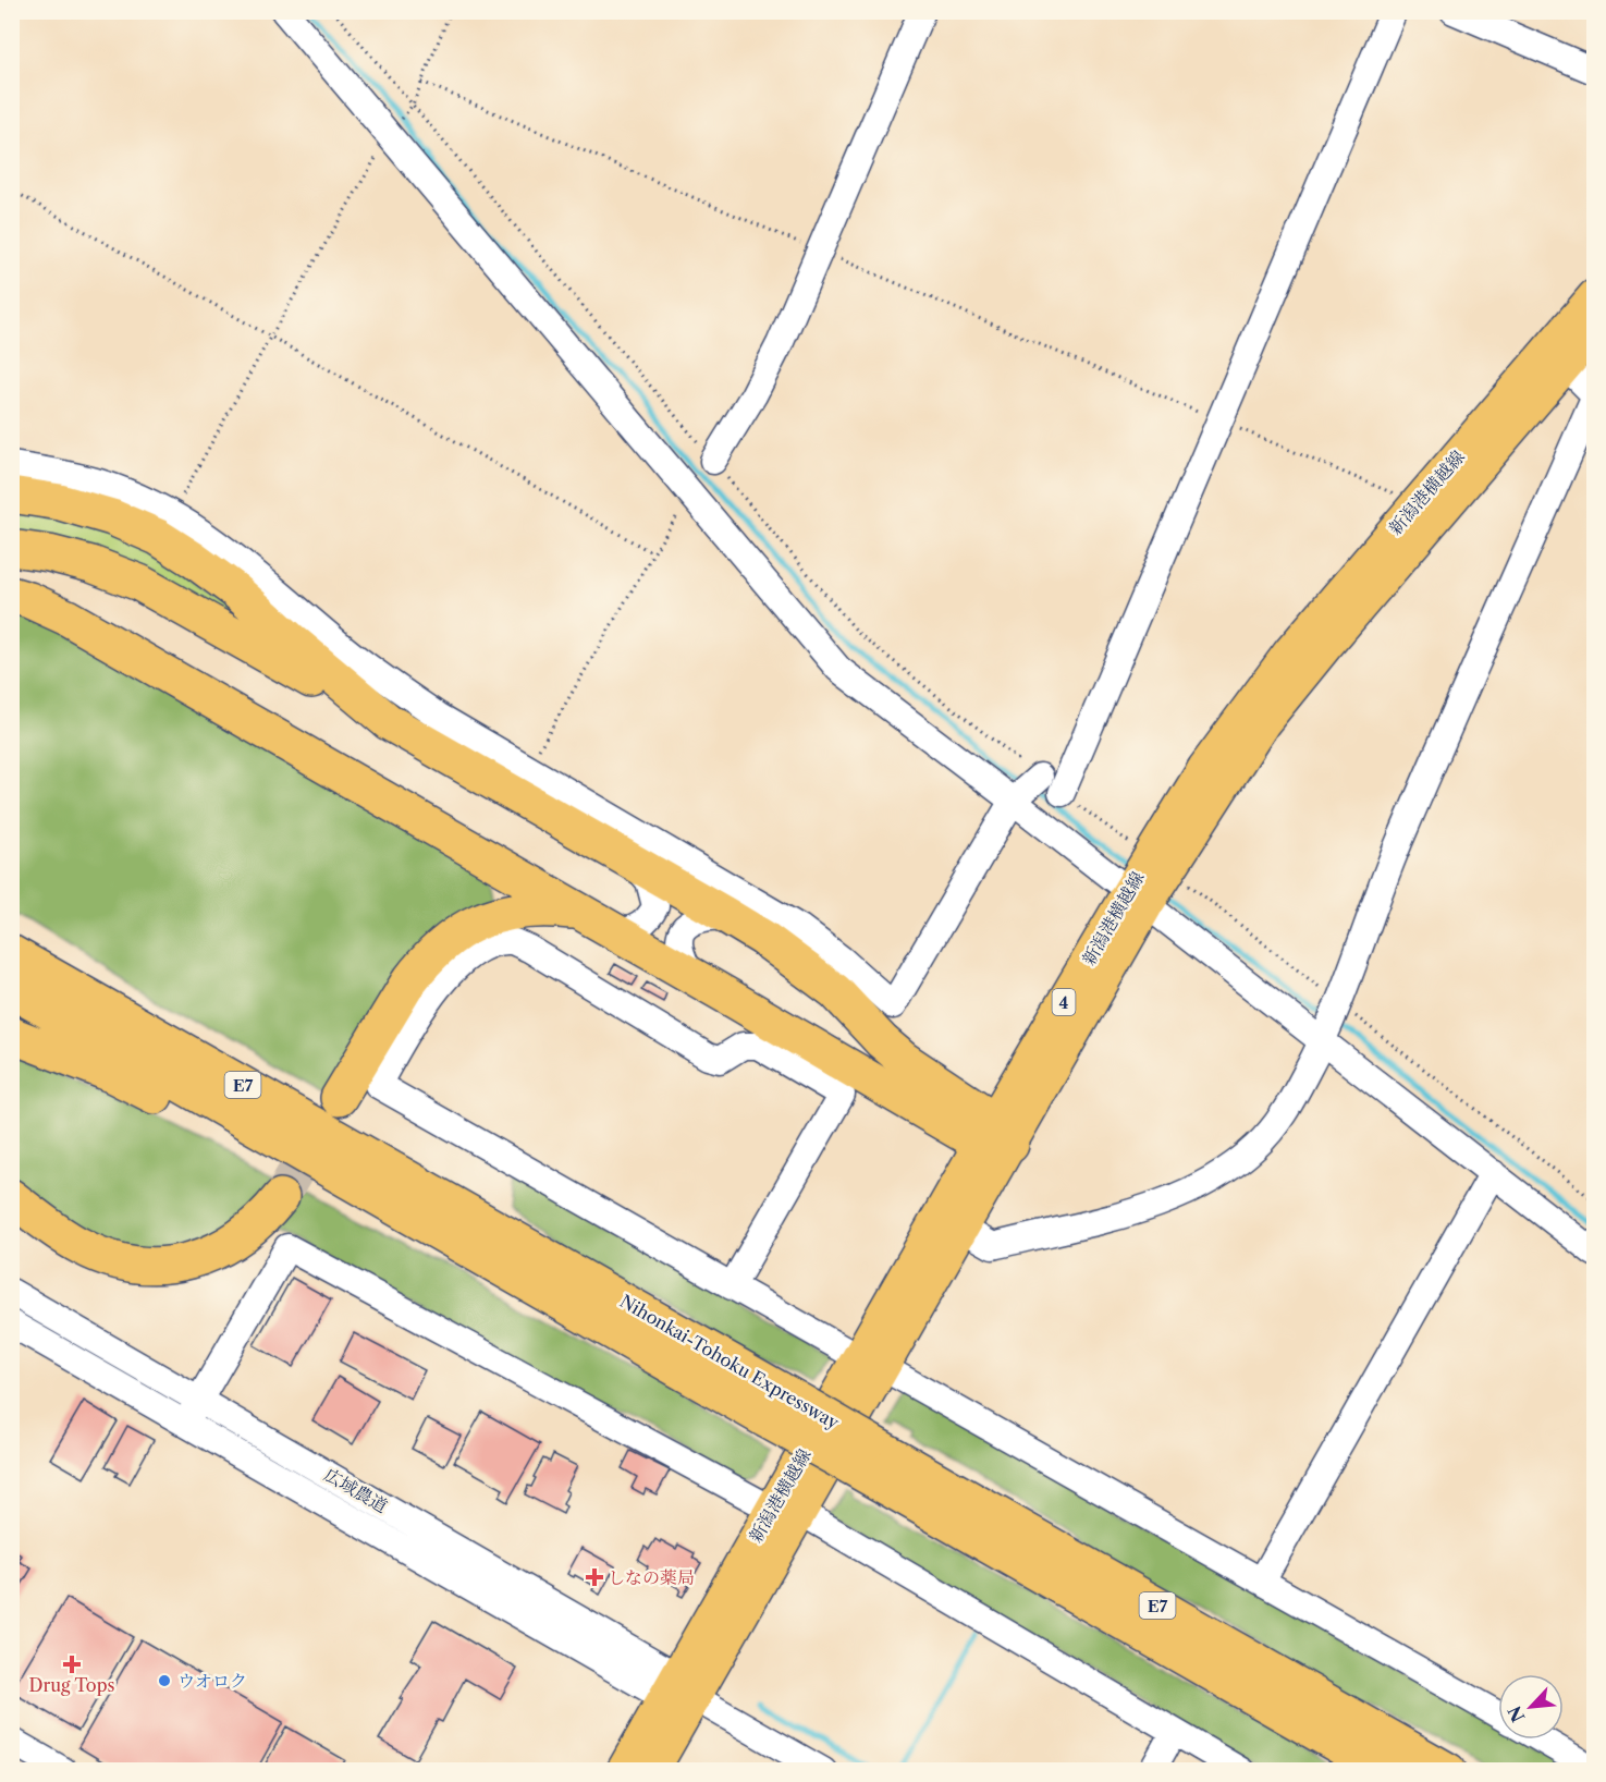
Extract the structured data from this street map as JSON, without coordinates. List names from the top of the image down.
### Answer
{
  "streets": {
    "highway": ["E7", "Nihonkai-Tohoku Expressway"],
    "main road": ["新潟港横越線", "4"],
    "street": ["広域農道"]
  },
  "crossings": [
    ["新潟港横越線", "広域農道"]
  ],
  "places": {
    "health": ["しなの薬局", "Drug Tops"],
    "other": ["ウオロク"]
  },
  "north": "bottom left"
}
